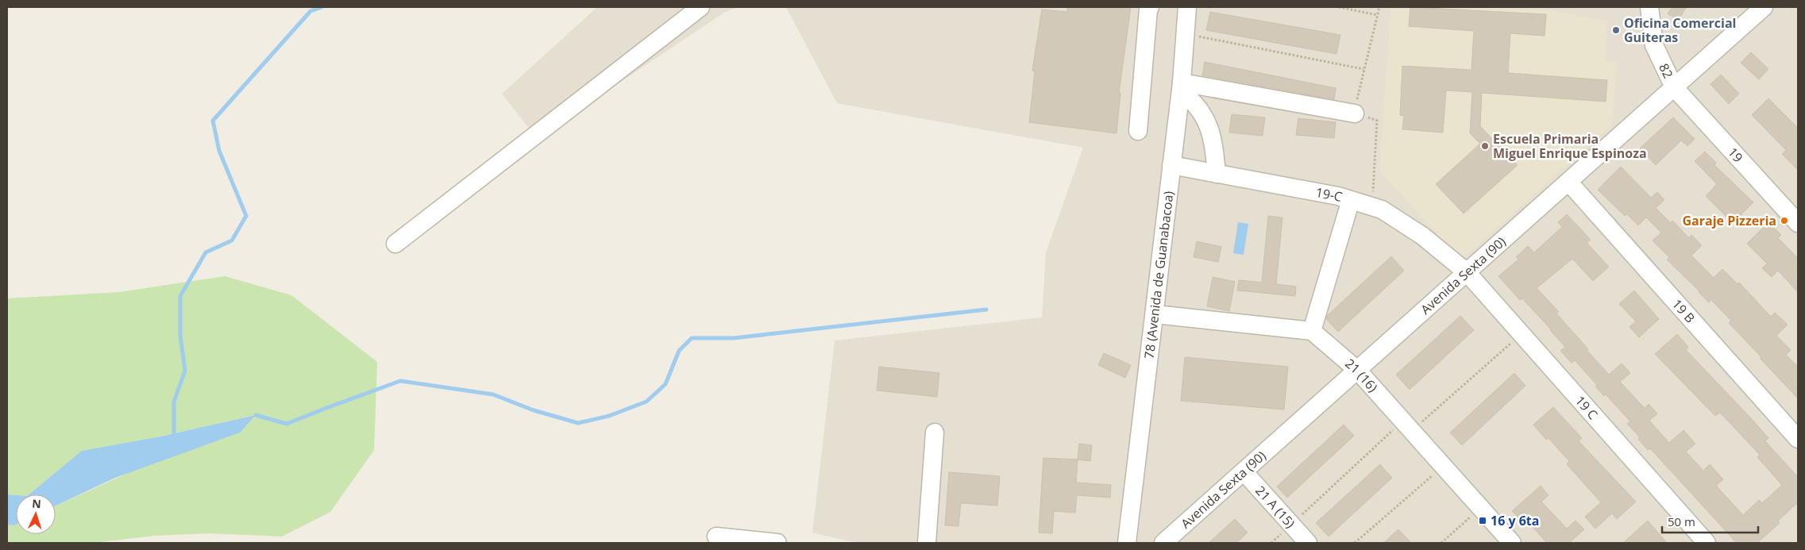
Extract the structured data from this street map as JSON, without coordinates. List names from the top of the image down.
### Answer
{
  "streets": {
    "street": [
      "82",
      "19",
      "19-C",
      "Avenida Sexta (90)",
      "78 (Avenida de Guanabacoa)",
      "19 B",
      "21 (16)",
      "19 C",
      "21 A (15)"
    ]
  },
  "crossings": [
    ["82", "19"],
    ["82", "Avenida Sexta (90)"],
    ["19", "Avenida Sexta (90)"],
    ["19-C", "Avenida Sexta (90)"],
    ["19-C", "78 (Avenida de Guanabacoa)"],
    ["19-C", "19 C"],
    ["Avenida Sexta (90)", "19 B"],
    ["Avenida Sexta (90)", "21 (16)"],
    ["Avenida Sexta (90)", "19 C"],
    ["Avenida Sexta (90)", "21 A (15)"]
  ],
  "places": {
    "other": ["Oficina Comercial Guiteras", "Escuela Primaria Miguel Enrique Espinoza", "Garaje Pizzeria"],
    "transit": ["16 y 6ta"]
  },
  "scale_bar": "50 m",
  "north": "top"
}
